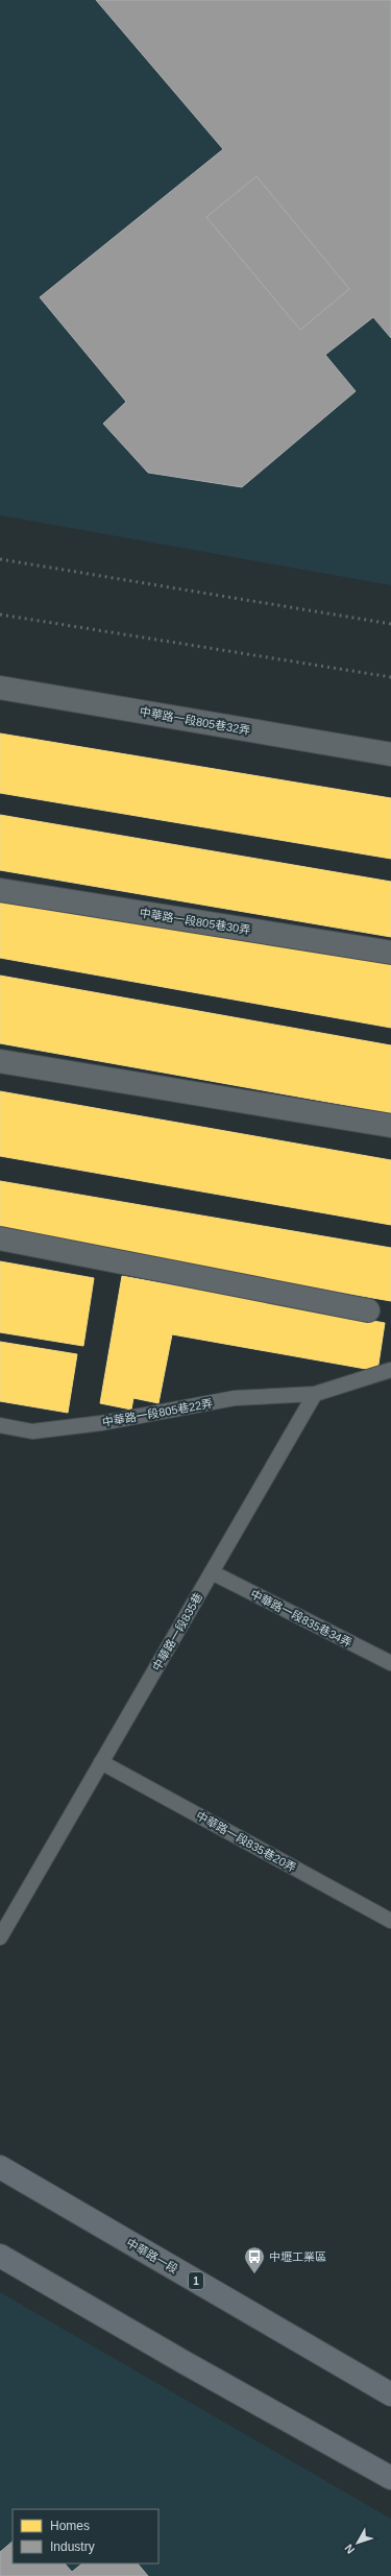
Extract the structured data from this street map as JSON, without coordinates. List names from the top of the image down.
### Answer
{
  "streets": {
    "main road": ["中華路一段", "1"],
    "street": ["中華路一段805巷32弄", "中華路一段805巷30弄"],
    "lane": [
      "中華路一段805巷22弄",
      "中華路一段835巷34弄",
      "中華路一段835巷",
      "中華路一段835巷20弄"
    ]
  },
  "crossings": [
    ["中華路一段805巷22弄", "中華路一段835巷"],
    ["中華路一段835巷34弄", "中華路一段835巷"],
    ["中華路一段835巷", "中華路一段835巷20弄"]
  ],
  "places": {
    "bus stop": ["中壢工業區"]
  },
  "legend": ["Homes", "Industry"],
  "north": "bottom left"
}
